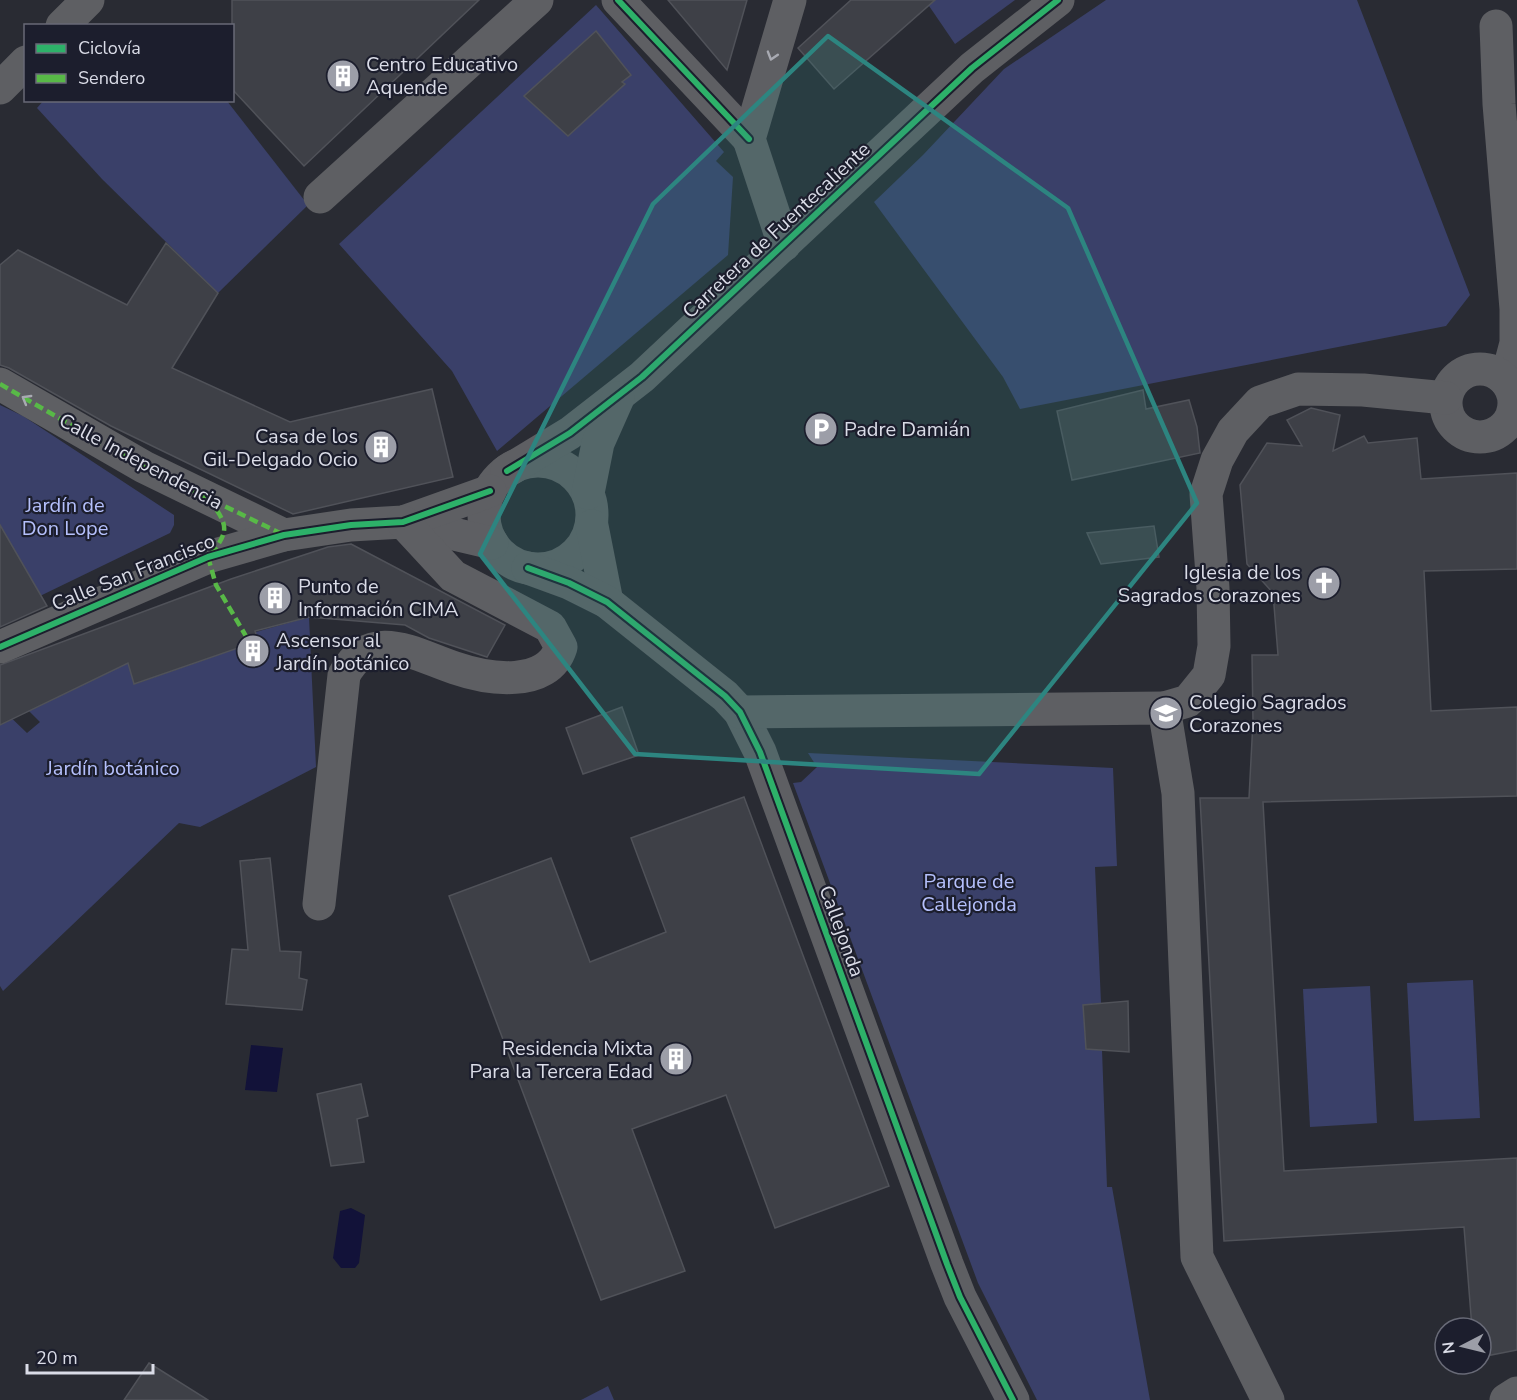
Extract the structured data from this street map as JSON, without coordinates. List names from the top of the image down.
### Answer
{
  "streets": {
    "street": [
      "Carretera de Fuentecaliente",
      "Calle Independencia",
      "Calle San Francisco",
      "Callejonda"
    ]
  },
  "crossings": [
    ["Carretera de Fuentecaliente", "Calle San Francisco"],
    ["Calle Independencia", "Calle San Francisco"],
    ["Calle San Francisco", "Callejonda"]
  ],
  "one_way": ["Calle Independencia"],
  "parks": ["Jardín de Don Lope", "Jardín botánico", "Parque de Callejonda"],
  "places": {
    "building": [
      "Centro Educativo Aquende",
      "Casa de los Gil-Delgado Ocio",
      "Punto de Información CIMA",
      "Ascensor al Jardín botánico",
      "Residencia Mixta Para la Tercera Edad"
    ],
    "parking": ["Padre Damián"],
    "church": ["Iglesia de los Sagrados Corazones"],
    "school or university": ["Colegio Sagrados Corazones"]
  },
  "legend": ["Ciclovía", "Sendero"],
  "scale_bar": "20 m",
  "north": "left"
}
